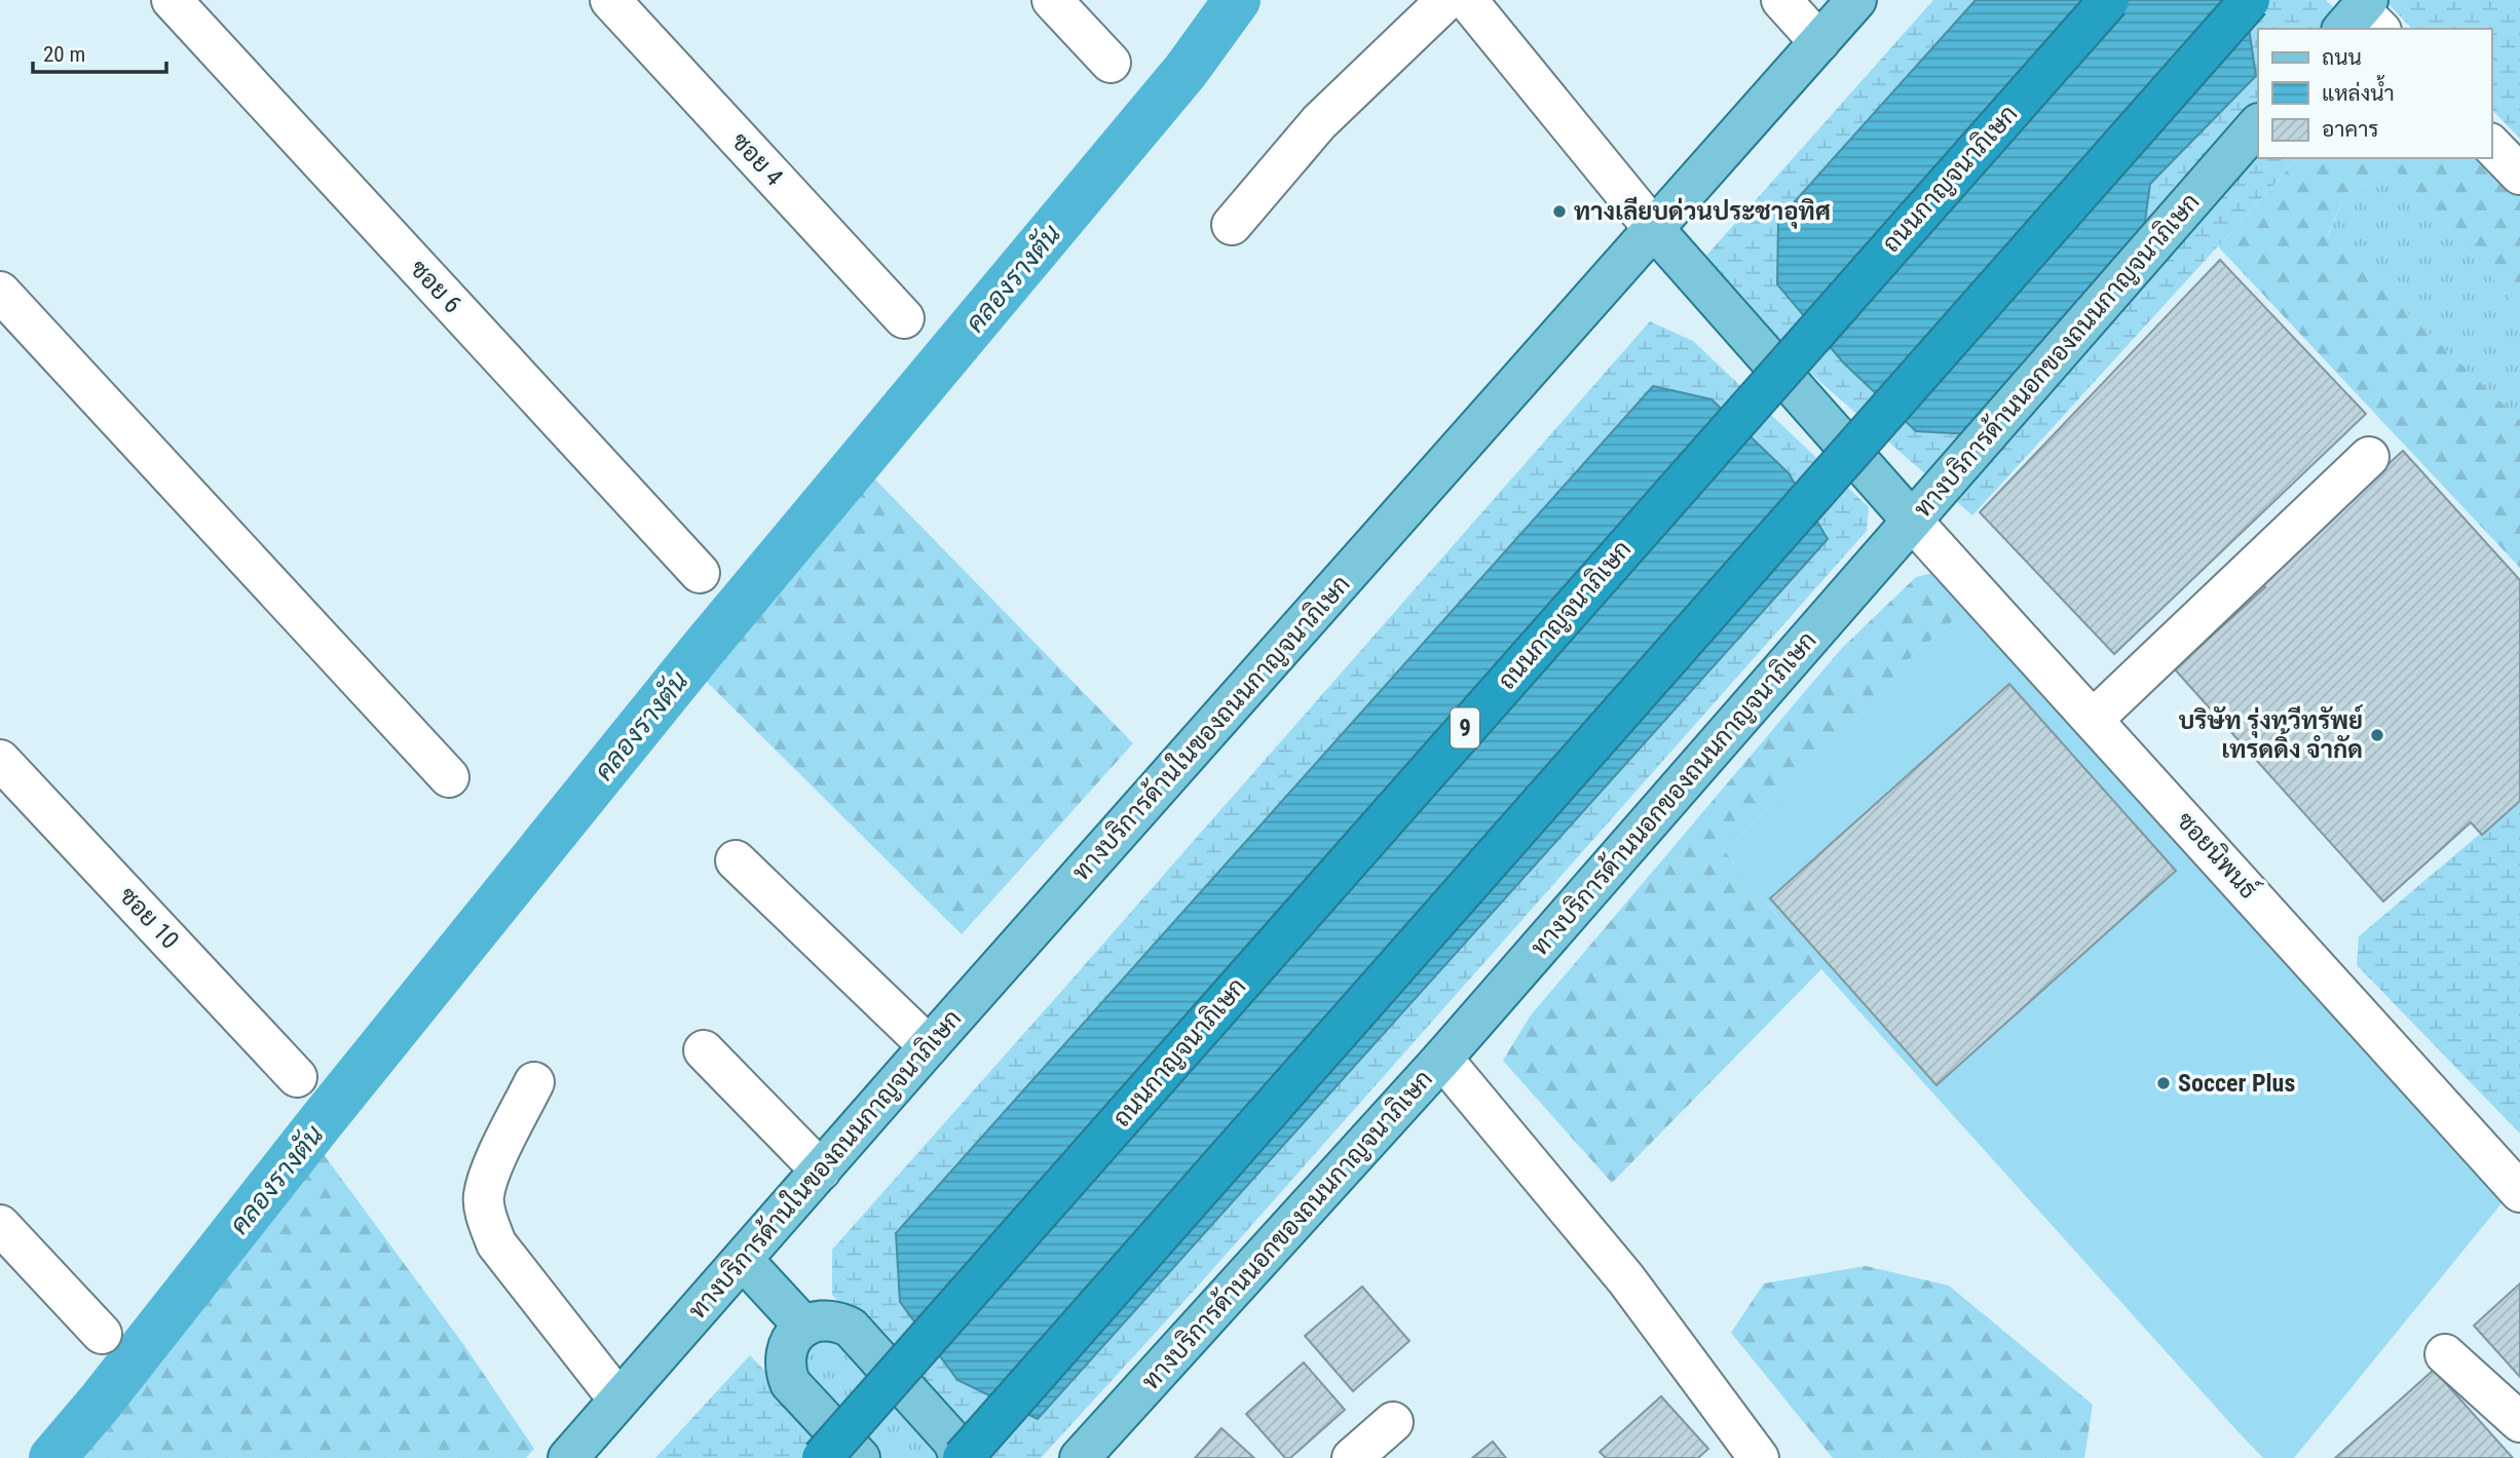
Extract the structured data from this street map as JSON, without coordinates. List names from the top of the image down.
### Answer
{
  "streets": {
    "highway": ["ถนนกาญจนาภิเษก", "9"],
    "main road": ["ทางบริการด้านนอกของถนนกาญจนาภิเษก", "ทางบริการด้านในของถนนกาญจนาภิเษก"],
    "street": [
      "ซอย 4",
      "ซอย 6",
      "ซอยนิพนธ์",
      "ซอย 10"
    ]
  },
  "crossings": [
    ["ทางบริการด้านนอกของถนนกาญจนาภิเษก", "ซอยนิพนธ์"]
  ],
  "water": ["คลองรางตัน"],
  "places": ["ทางเลียบด่วนประชาอุทิศ", "บริษัท รุ่งทวีทรัพย์ เทรดดิ้ง จำกัด", "Soccer Plus"],
  "legend": ["ถนน", "แหล่งน้ำ", "อาคาร"],
  "scale_bar": "20 m"
}
